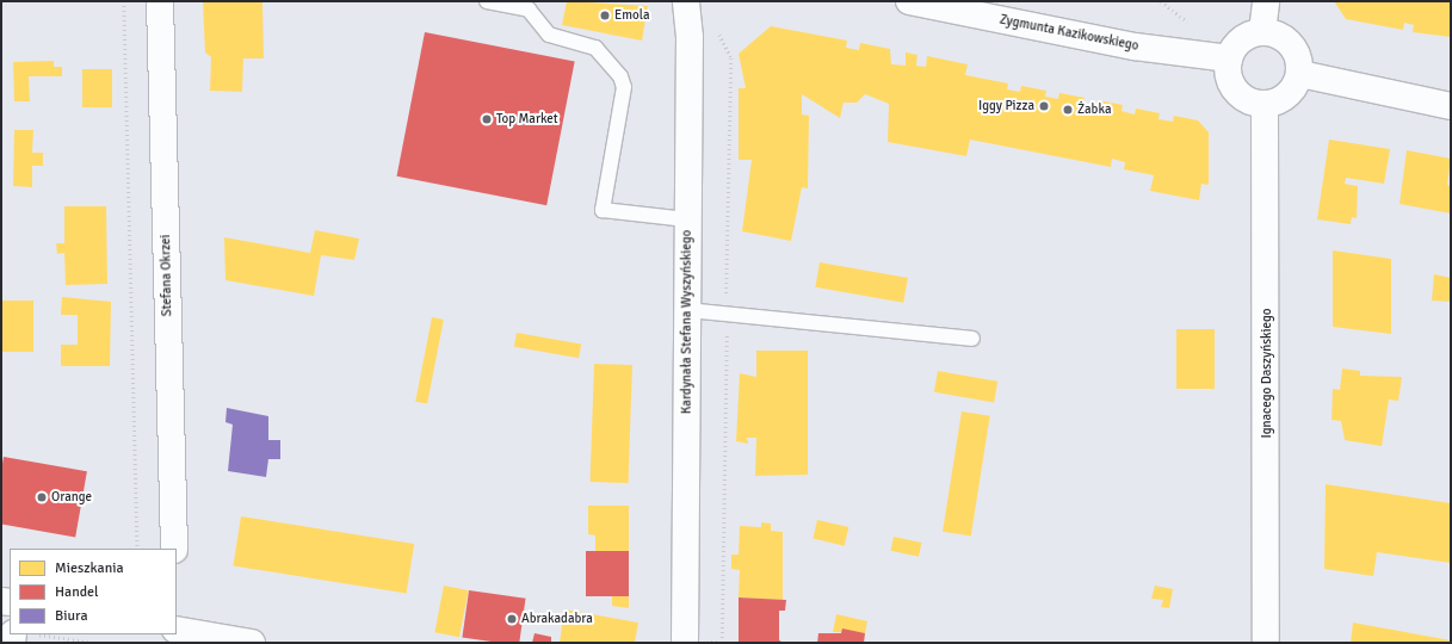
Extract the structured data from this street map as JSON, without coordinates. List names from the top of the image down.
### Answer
{
  "streets": {
    "street": [
      "Zygmunta Kazikowskiego",
      "Stefana Okrzei",
      "Kardynała Stefana Wyszyńskiego",
      "Ignacego Daszyńskiego"
    ]
  },
  "crossings": [
    ["Zygmunta Kazikowskiego", "Ignacego Daszyńskiego"]
  ],
  "places": [
    "Emola",
    "Iggy Pizza",
    "Żabka",
    "Top Market",
    "Orange",
    "Abrakadabra"
  ],
  "legend": ["Mieszkania", "Handel", "Biura"]
}
